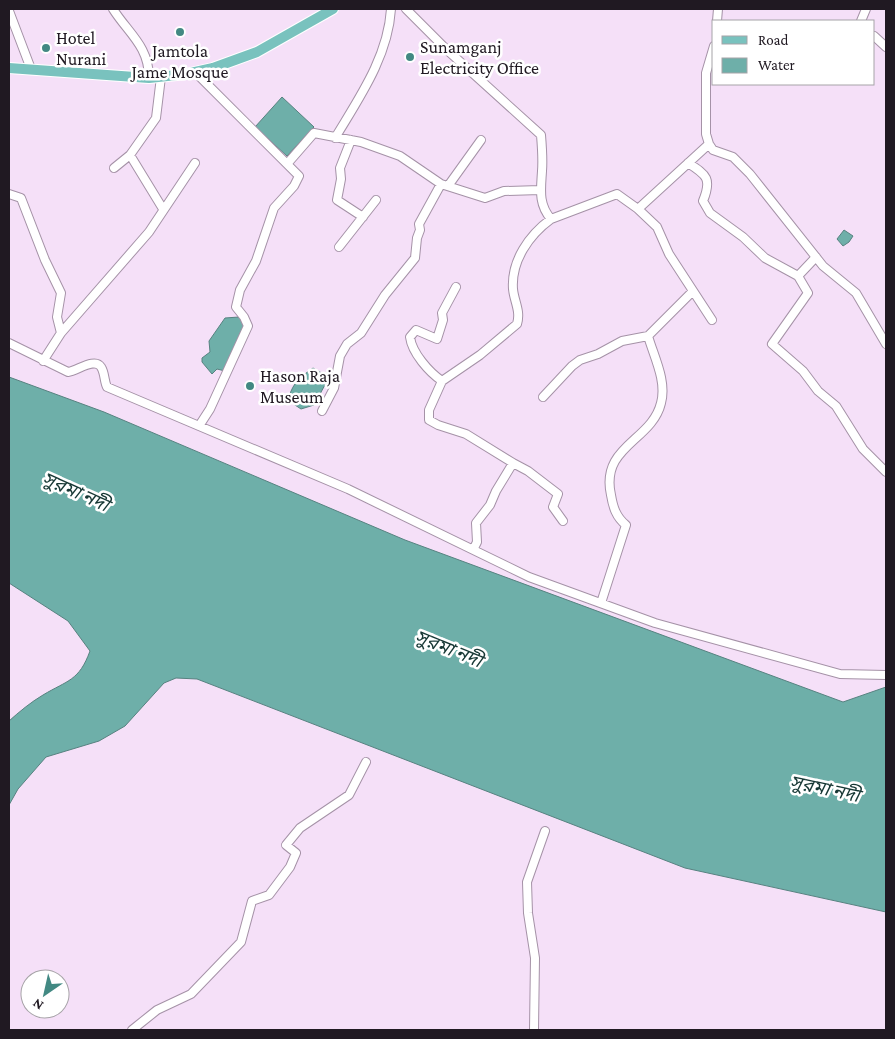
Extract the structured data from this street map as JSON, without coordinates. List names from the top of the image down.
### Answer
{
  "water": ["সুরমা নদী"],
  "places": [
    "Jamtola Jame Mosque",
    "Hotel Nurani",
    "Sunamganj Electricity Office",
    "Hason Raja Museum"
  ],
  "legend": ["Road", "Water"],
  "north": "bottom left"
}
